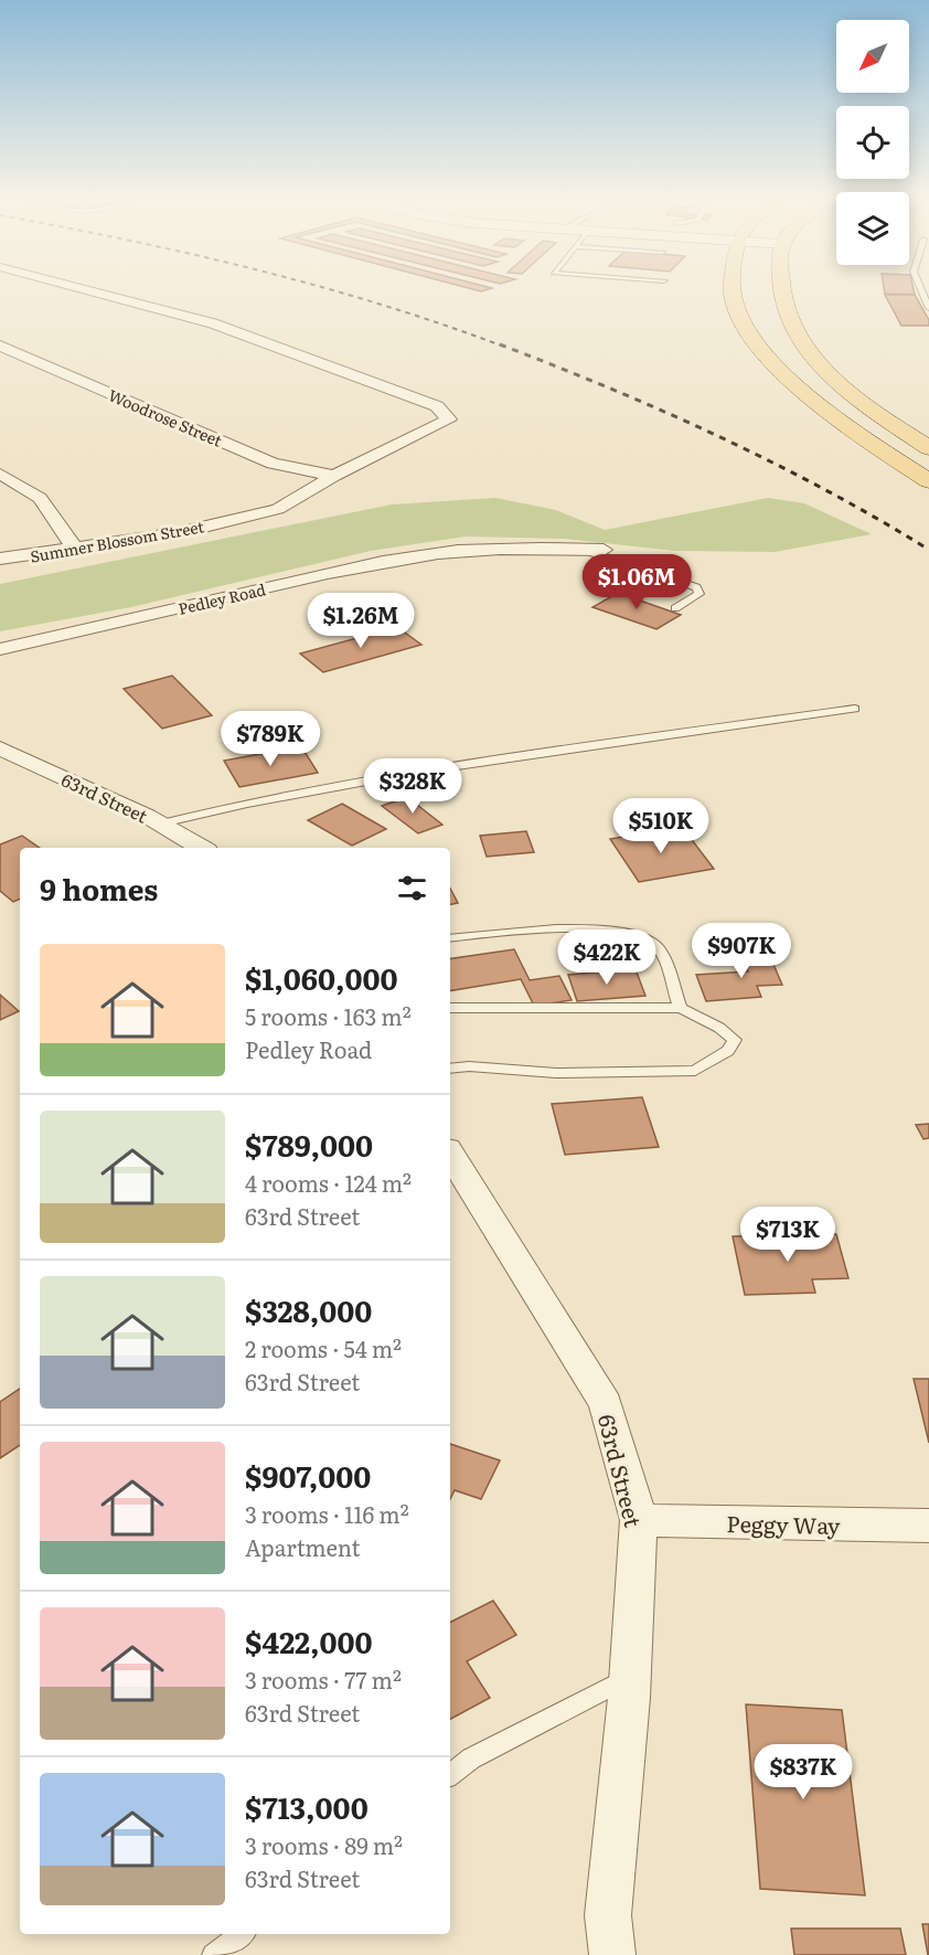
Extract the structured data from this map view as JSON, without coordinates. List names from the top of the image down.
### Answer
{
  "streets": {
    "street": [
      "Woodrose Street",
      "Summer Blossom Street",
      "Pedley Road",
      "63rd Street",
      "Peggy Way"
    ]
  },
  "crossings": [
    ["Woodrose Street", "Summer Blossom Street"],
    ["63rd Street", "Peggy Way"]
  ],
  "north": "bottom left",
  "page": {
    "price": [
      "$1.06M",
      "$1.26M",
      "$789K",
      "$328K",
      "$510K",
      "$907K",
      "$422K",
      "$713K",
      "$837K"
    ],
    "heading": "9 homes",
    "list": [
      {
        "name": "$1,060,000",
        "note": "5 rooms · 163 m² · Pedley Road"
      },
      {
        "name": "$789,000",
        "note": "4 rooms · 124 m² · 63rd Street"
      },
      {
        "name": "$328,000",
        "note": "2 rooms · 54 m² · 63rd Street"
      },
      {
        "name": "$907,000",
        "note": "3 rooms · 116 m² · Apartment"
      },
      {
        "name": "$422,000",
        "note": "3 rooms · 77 m² · 63rd Street"
      },
      {
        "name": "$713,000",
        "note": "3 rooms · 89 m² · 63rd Street"
      }
    ]
  }
}
